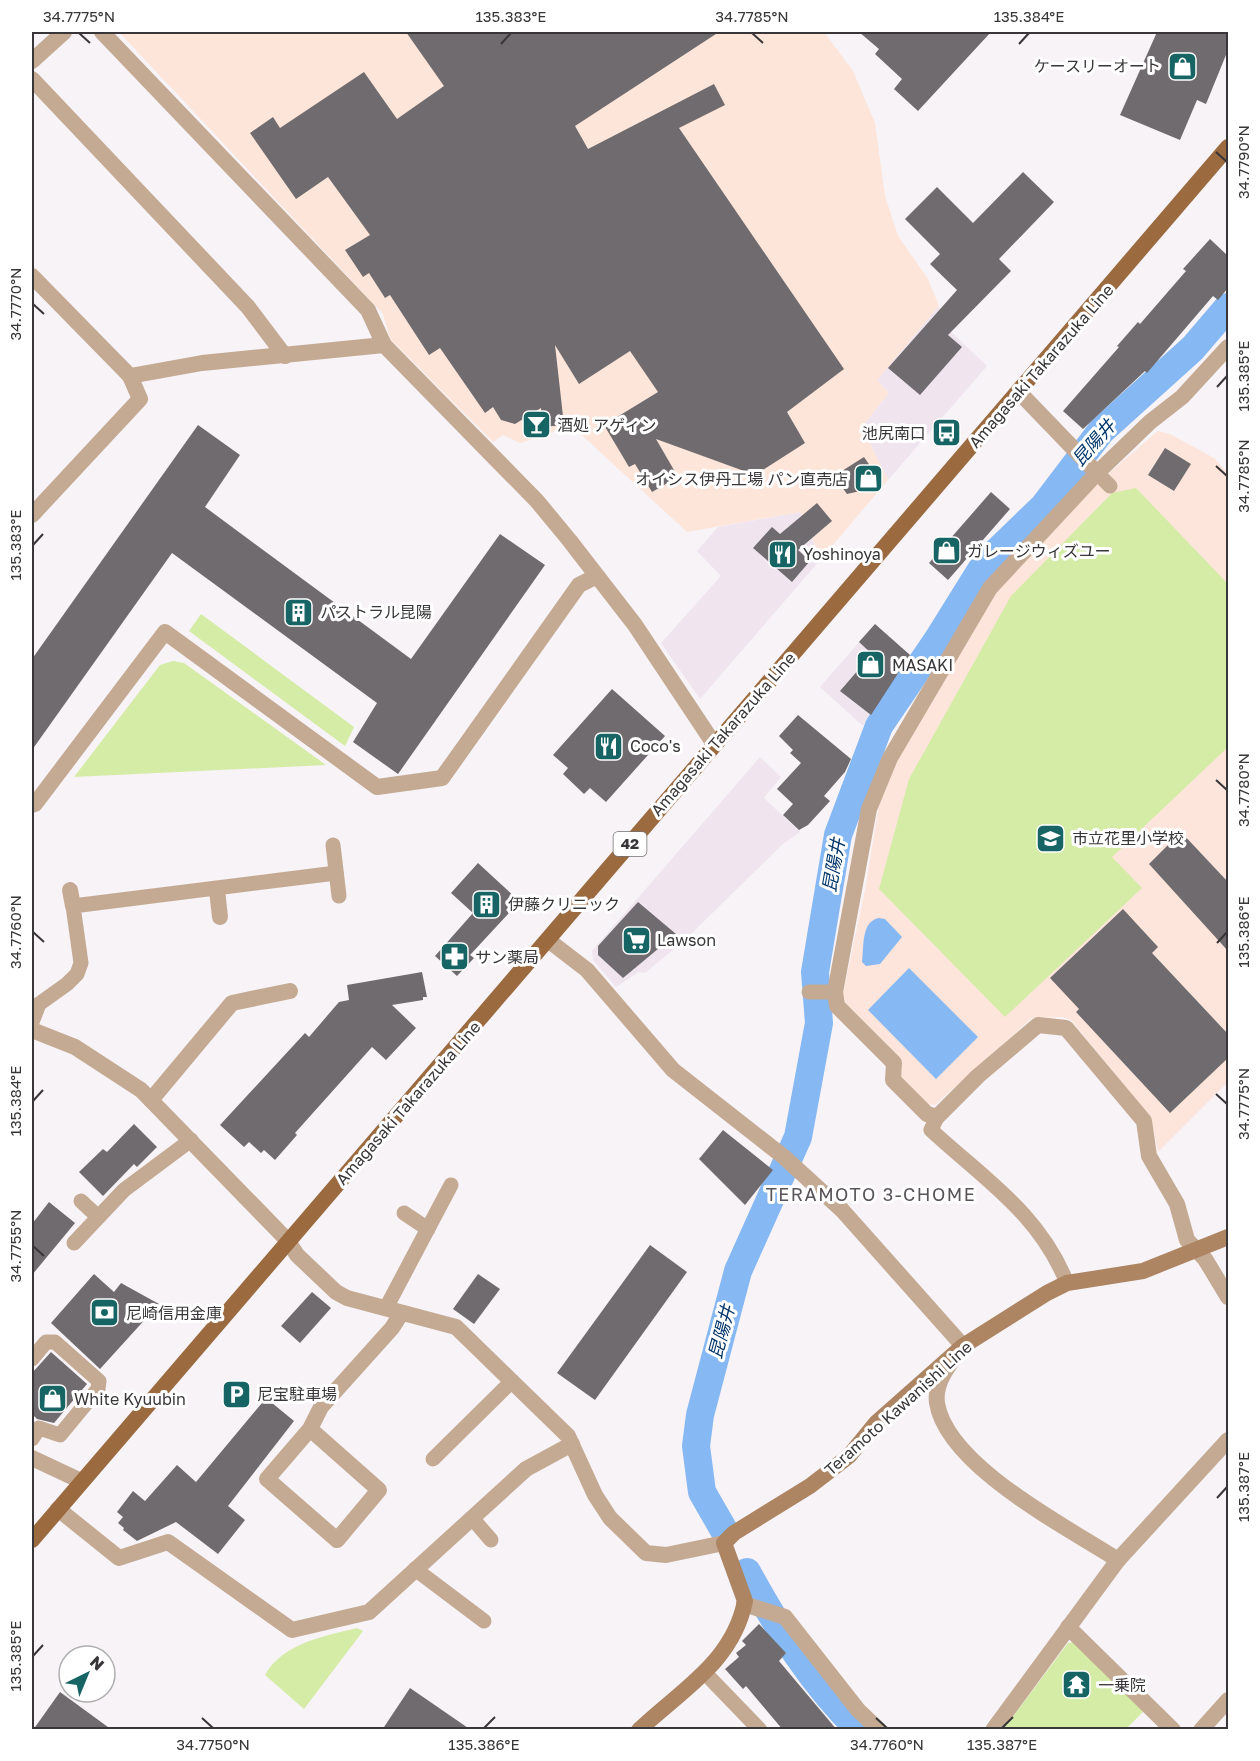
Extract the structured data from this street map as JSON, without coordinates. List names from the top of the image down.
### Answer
{
  "streets": {
    "main road": ["Amagasaki Takarazuka Line", "42", "Teramoto Kawanishi Line"]
  },
  "districts": ["TERAMOTO 3-CHOME"],
  "water": ["昆陽井"],
  "places": {
    "shop": [
      "ケースリーオート",
      "オイシス伊丹工場 パン直売店",
      "ガレージウィズユー",
      "MASAKI",
      "White Kyuubin"
    ],
    "bar": ["酒処 アゲィン"],
    "bus stop": ["池尻南口"],
    "restaurant": ["Yoshinoya", "Coco's"],
    "building": ["パストラル昆陽", "伊藤クリニック"],
    "school or university": ["市立花里小学校"],
    "supermarket": ["Lawson"],
    "pharmacy": ["サン薬局"],
    "bank": ["尼崎信用金庫"],
    "parking": ["尼宝駐車場"],
    "temple": ["一乗院"]
  },
  "north": "top right",
  "coordinates": [
    "34.7775°N",
    "135.383°E",
    "34.7785°N",
    "135.384°E",
    "34.7790°N",
    "34.7770°N",
    "135.385°E",
    "34.7780°N",
    "135.386°E",
    "34.7760°N",
    "34.7755°N",
    "135.387°E",
    "34.7750°N"
  ]
}
